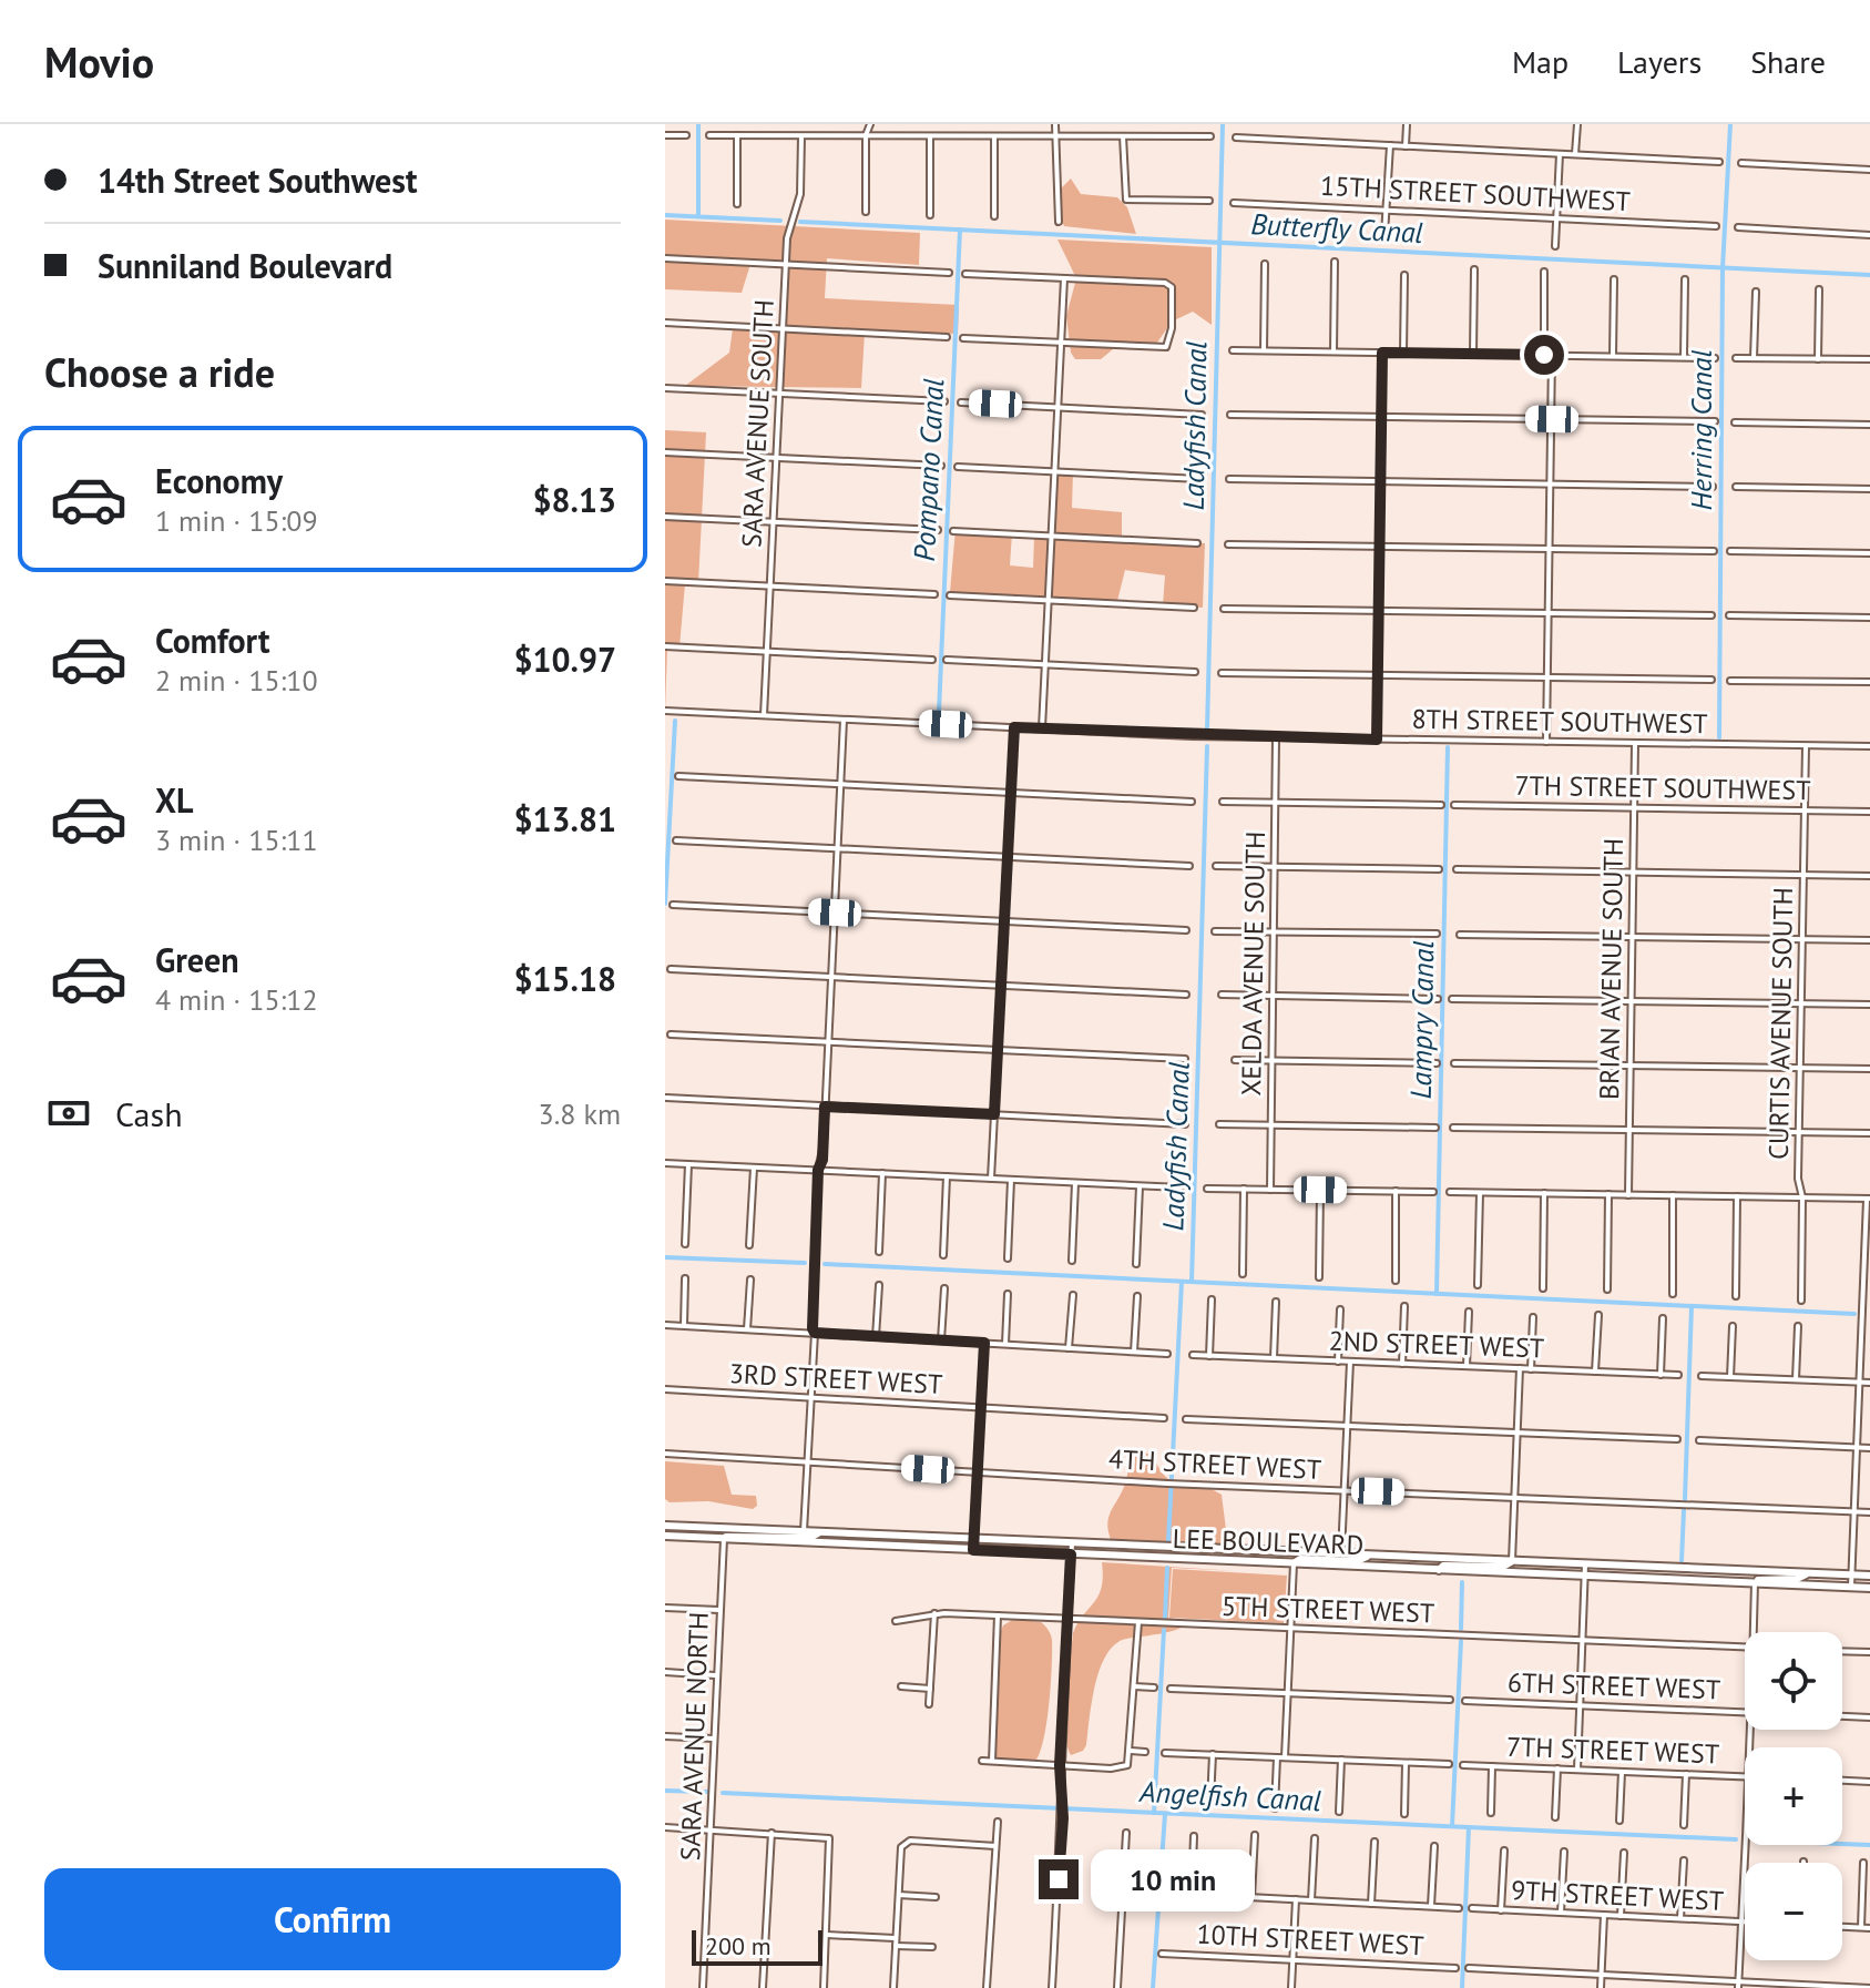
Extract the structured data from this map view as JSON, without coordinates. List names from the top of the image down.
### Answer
{
  "streets": {
    "main road": ["LEE BOULEVARD"],
    "street": [
      "15TH STREET SOUTHWEST",
      "SARA AVENUE SOUTH",
      "8TH STREET SOUTHWEST",
      "7TH STREET SOUTHWEST",
      "XELDA AVENUE SOUTH",
      "BRIAN AVENUE SOUTH",
      "CURTIS AVENUE SOUTH",
      "2ND STREET WEST",
      "3RD STREET WEST",
      "4TH STREET WEST",
      "5TH STREET WEST",
      "6TH STREET WEST",
      "SARA AVENUE NORTH",
      "7TH STREET WEST",
      "9TH STREET WEST",
      "10TH STREET WEST"
    ]
  },
  "crossings": [
    ["SARA AVENUE SOUTH", "8TH STREET SOUTHWEST"],
    ["8TH STREET SOUTHWEST", "XELDA AVENUE SOUTH"],
    ["8TH STREET SOUTHWEST", "BRIAN AVENUE SOUTH"],
    ["8TH STREET SOUTHWEST", "CURTIS AVENUE SOUTH"],
    ["7TH STREET SOUTHWEST", "BRIAN AVENUE SOUTH"],
    ["7TH STREET SOUTHWEST", "CURTIS AVENUE SOUTH"],
    ["LEE BOULEVARD", "SARA AVENUE NORTH"]
  ],
  "water": [
    "Butterfly Canal",
    "Ladyfish Canal",
    "Herring Canal",
    "Pompano Canal",
    "Lampry Canal",
    "Angelfish Canal"
  ],
  "scale_bar": "200 m",
  "page": {
    "header": "Movio",
    "nav": ["Map", "Layers", "Share"],
    "banner": ["14th Street Southwest", "Sunniland Boulevard"],
    "heading": "Choose a ride",
    "list": [
      {
        "name": "Economy",
        "note": "1 min · 15:09",
        "value": "$8.13"
      },
      {
        "name": "Comfort",
        "note": "2 min · 15:10",
        "value": "$10.97"
      },
      {
        "name": "XL",
        "note": "3 min · 15:11",
        "value": "$13.81"
      },
      {
        "name": "Green",
        "note": "4 min · 15:12",
        "value": "$15.18"
      }
    ],
    "pay": ["Cash", "3.8 km"],
    "map_buttons": ["+", "−"],
    "bubble": "10 min",
    "buttons": "Confirm",
    "scale": "200 m"
  }
}
